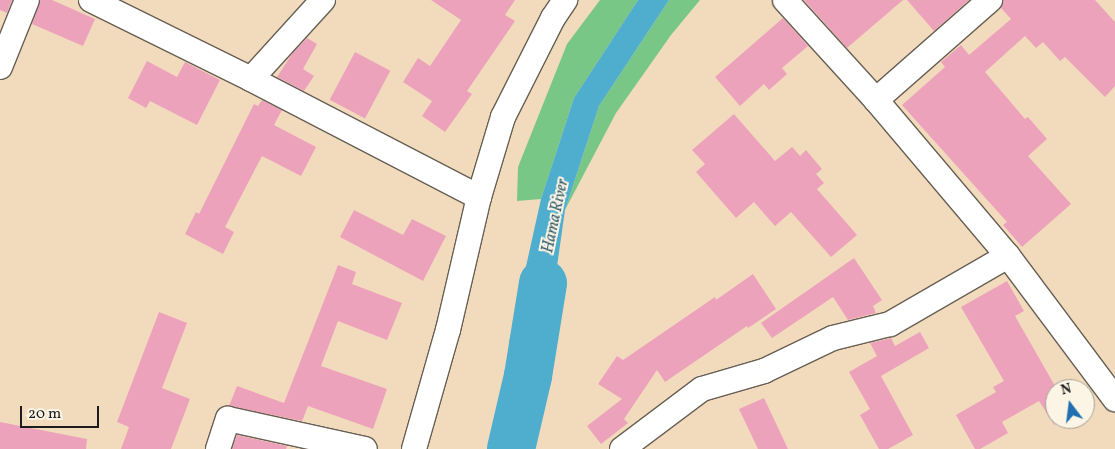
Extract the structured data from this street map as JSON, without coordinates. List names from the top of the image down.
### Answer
{
  "water": ["Hama River"],
  "scale_bar": "20 m",
  "north": "top"
}
